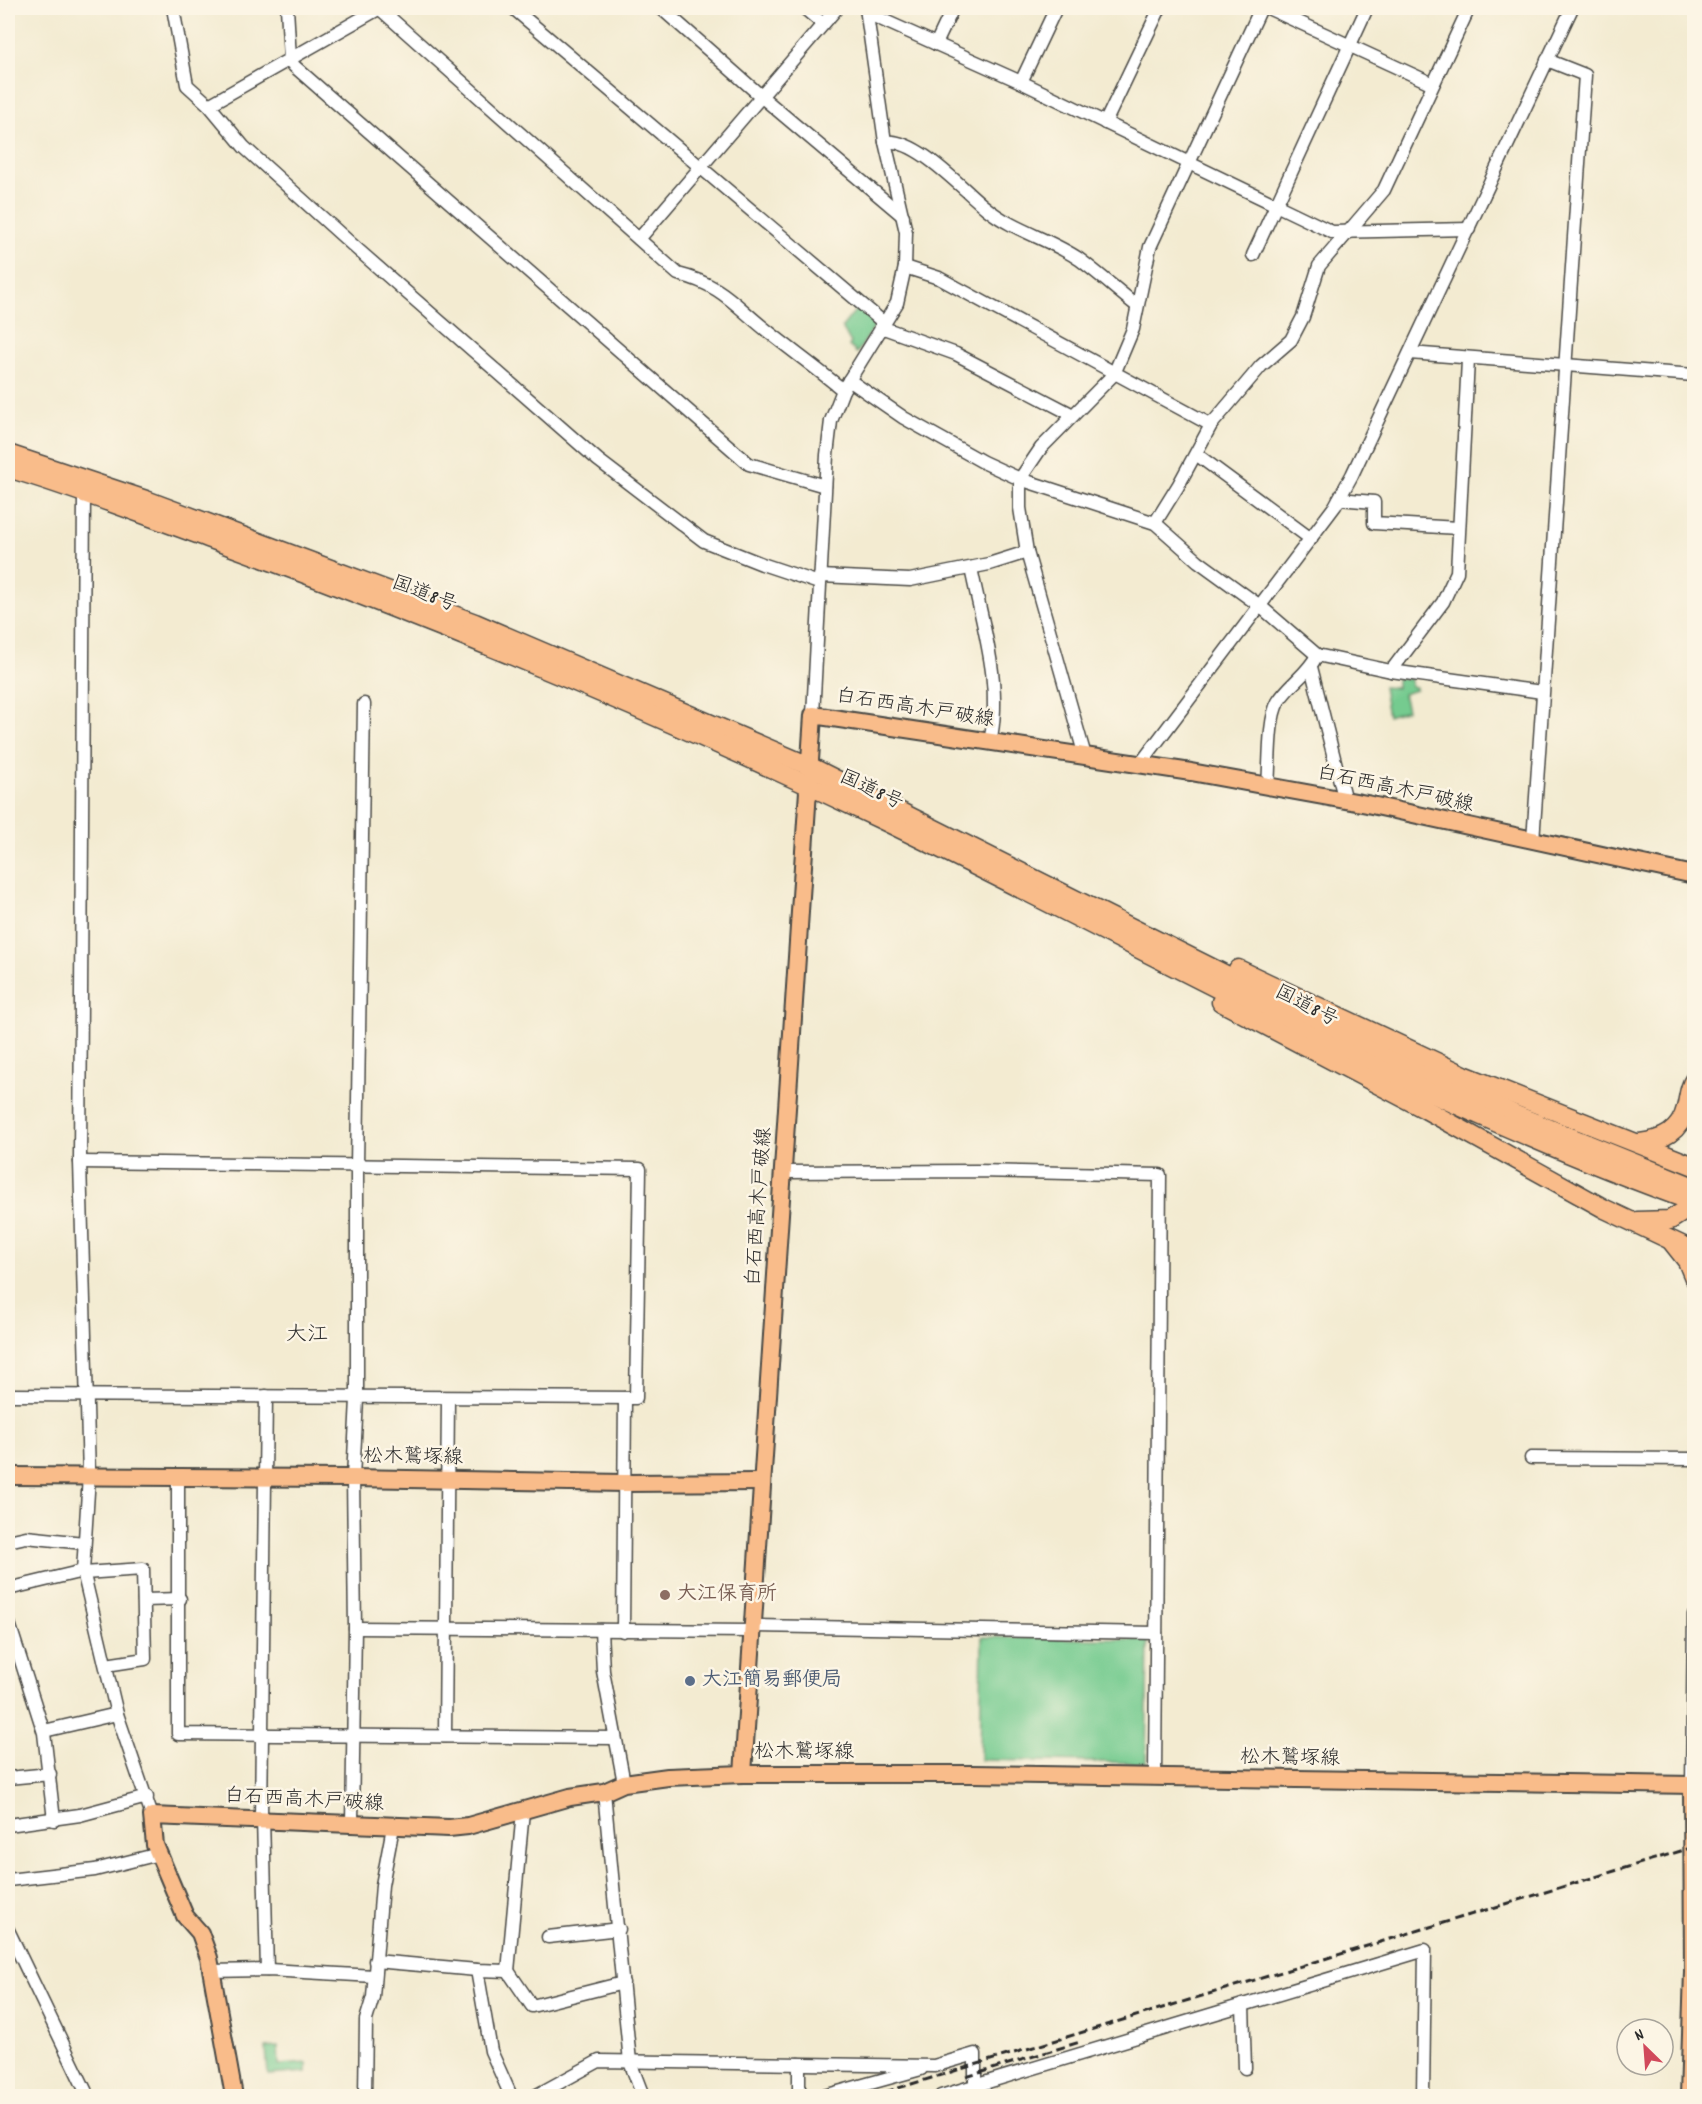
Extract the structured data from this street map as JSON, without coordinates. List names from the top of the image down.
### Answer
{
  "streets": {
    "highway": ["国道8号"],
    "main road": ["白石西高木戸破線", "松木鷲塚線"]
  },
  "crossings": [
    ["国道8号", "白石西高木戸破線"],
    ["白石西高木戸破線", "松木鷲塚線"]
  ],
  "districts": ["大江"],
  "places": ["大江保育所", "大江簡易郵便局"],
  "north": "top left"
}
